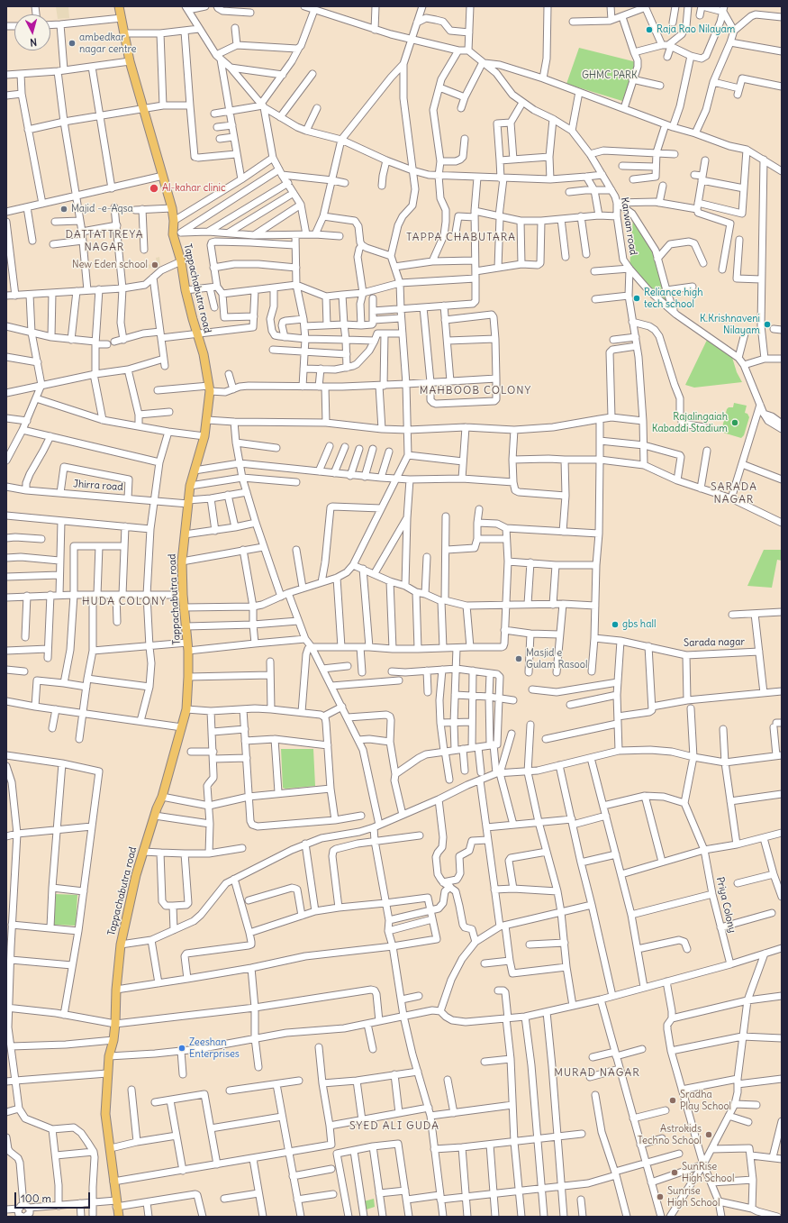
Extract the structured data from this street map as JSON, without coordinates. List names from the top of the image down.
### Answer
{
  "streets": {
    "main road": ["Tappachabutra road"],
    "street": [
      "Karwan road",
      "Jhirra road",
      "Sarada nagar",
      "Priya Colony"
    ]
  },
  "crossings": [
    ["Tappachabutra road", "Jhirra road"]
  ],
  "districts": [
    "DATTATTREYA NAGAR",
    "TAPPA CHABUTARA",
    "MAHBOOB COLONY",
    "SARADA NAGAR",
    "HUDA COLONY",
    "MURAD NAGAR",
    "SYED ALI GUDA"
  ],
  "parks": ["GHMC PARK"],
  "places": [
    "Raja Rao Nilayam",
    "ambedkar nagar centre",
    "Al-kahar clinic",
    "Majid -e-Aqsa",
    "New Eden school",
    "Reliance high tech school",
    "K.Krishnaveni Nilayam",
    "Rajalingaiah Kabaddi Stadium",
    "gbs hall",
    "Masjid e Gulam Rasool",
    "Zeeshan Enterprises",
    "Sradha Play School",
    "Astrokids Techno School",
    "SunRise High School",
    "Sunrise High School"
  ],
  "scale_bar": "100 m",
  "north": "bottom"
}
